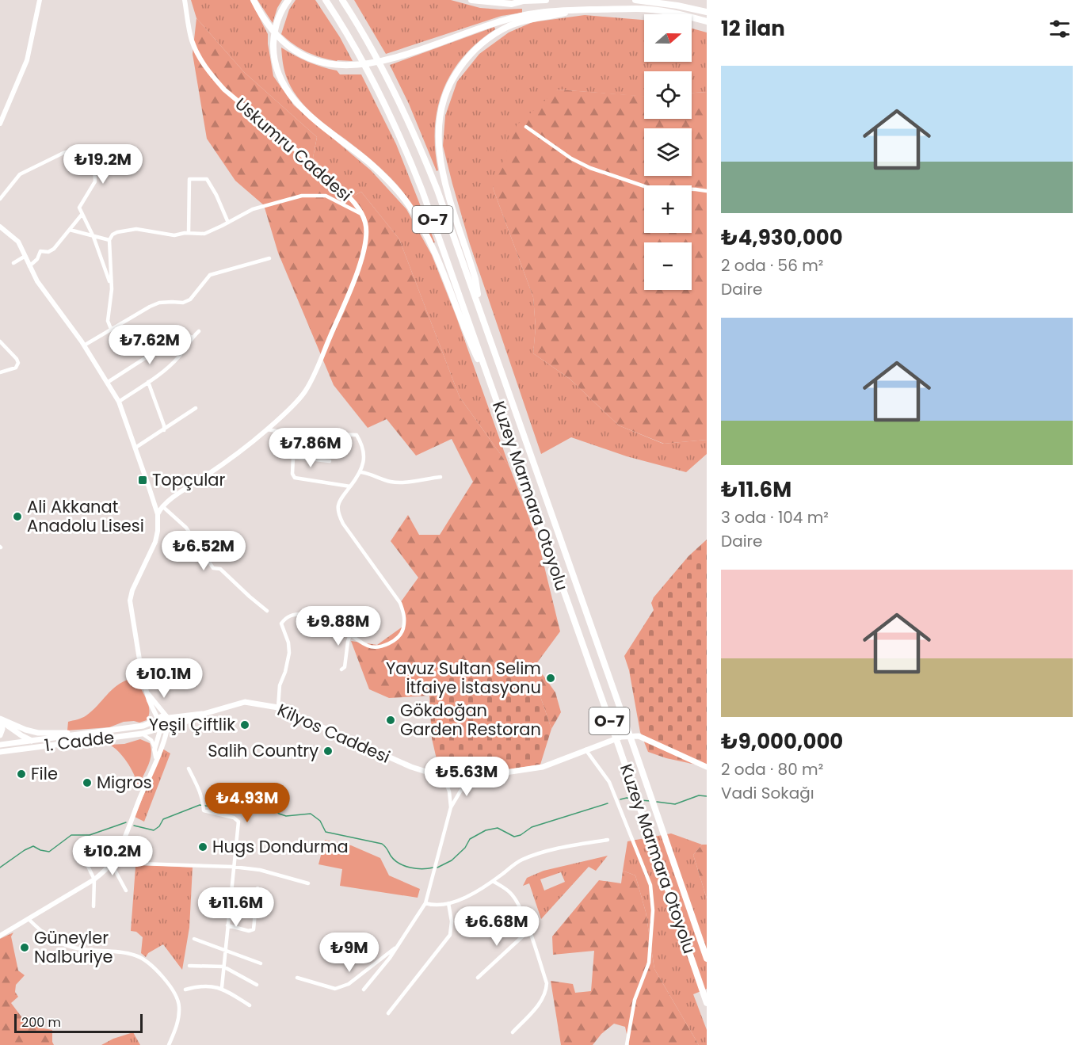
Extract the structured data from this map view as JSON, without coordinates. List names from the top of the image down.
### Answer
{
  "streets": {
    "highway": ["O-7", "Kuzey Marmara Otoyolu"],
    "main road": ["Uskumru Caddesi", "Kilyos Caddesi", "1. Cadde"]
  },
  "places": {
    "transit": ["Topçular"],
    "other": [
      "Ali Akkanat Anadolu Lisesi",
      "Yavuz Sultan Selim İtfaiye İstasyonu",
      "Gökdoğan Garden Restoran",
      "Yeşil Çiftlik",
      "Salih Country",
      "File",
      "Migros",
      "Hugs Dondurma",
      "Güneyler Nalburiye"
    ]
  },
  "scale_bar": "200 m",
  "north": "right",
  "page": {
    "heading": "12 ilan",
    "map_buttons": ["+", "−"],
    "list": [
      {
        "name": "₺4,930,000",
        "note": "2 oda · 56 m² · Daire"
      },
      {
        "name": "₺11.6M",
        "note": "3 oda · 104 m² · Daire"
      },
      {
        "name": "₺9,000,000",
        "note": "2 oda · 80 m² · Vadi Sokağı"
      }
    ],
    "price": [
      "₺19.2M",
      "₺7.62M",
      "₺7.86M",
      "₺6.52M",
      "₺9.88M",
      "₺10.1M",
      "₺5.63M",
      "₺4.93M",
      "₺10.2M",
      "₺11.6M",
      "₺6.68M",
      "₺9M"
    ],
    "scale": "200 m"
  }
}
